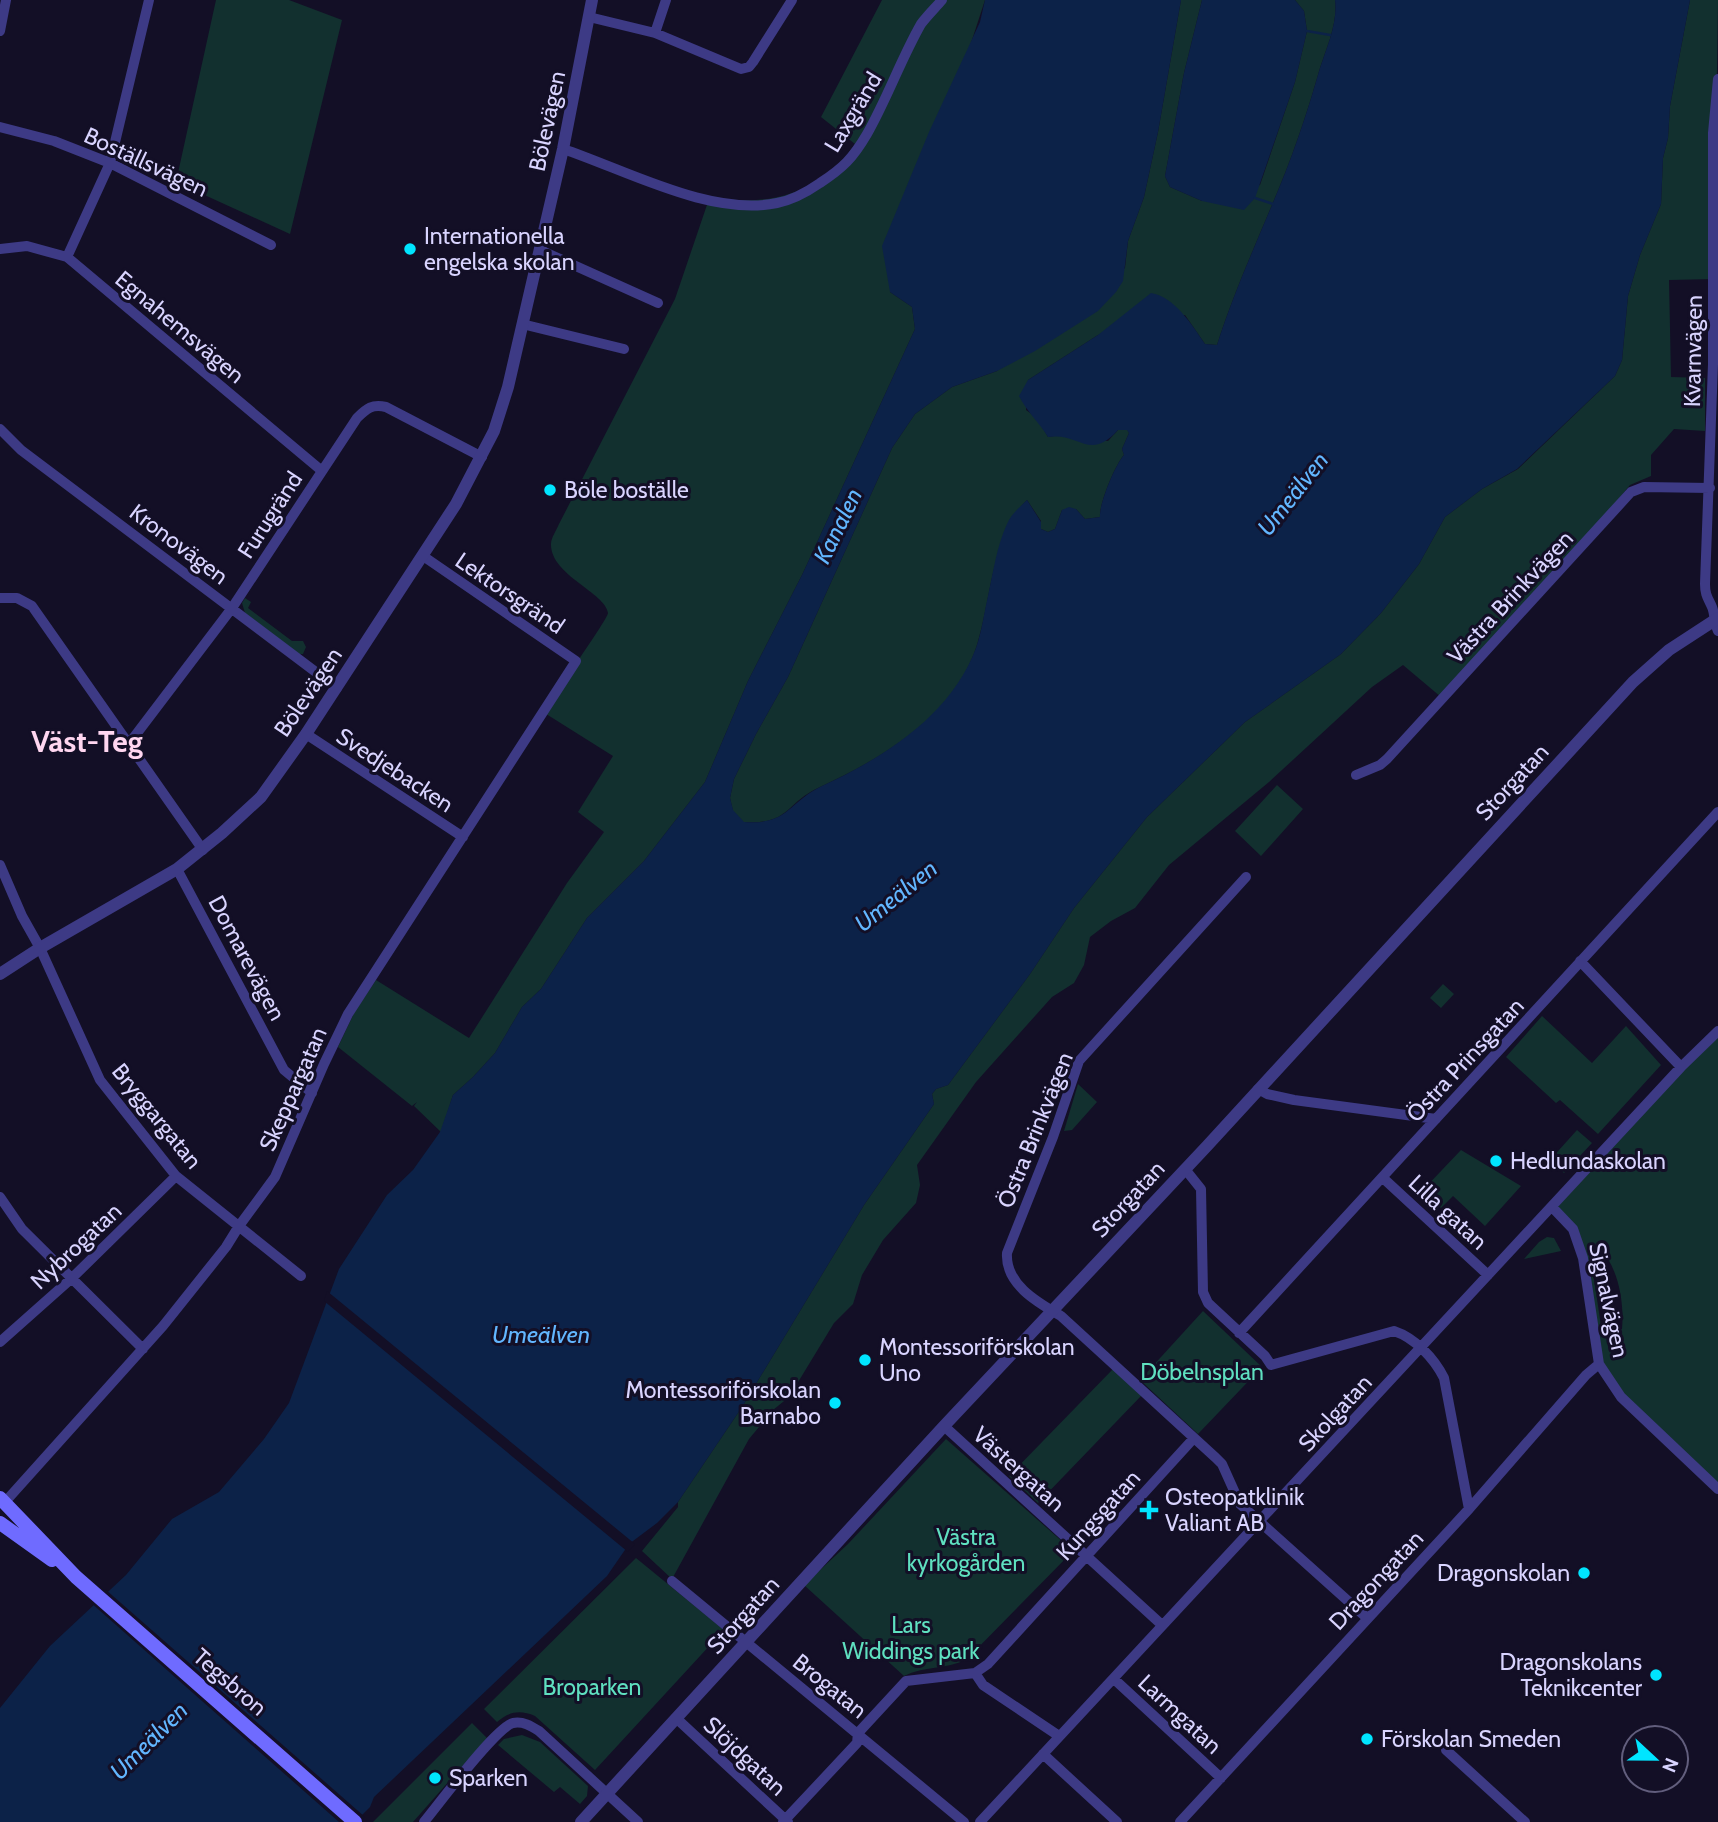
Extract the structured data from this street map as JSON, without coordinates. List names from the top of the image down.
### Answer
{
  "streets": {
    "main road": ["Tegsbron"],
    "street": [
      "Laxgränd",
      "Bölevägen",
      "Boställsvägen",
      "Egnahemsvägen",
      "Kvarnvägen",
      "Furugränd",
      "Kronovägen",
      "Lektorsgränd",
      "Västra Brinkvägen",
      "Svedjebacken",
      "Storgatan",
      "Domarevägen",
      "Östra Prinsgatan",
      "Skeppargatan",
      "Bryggargatan",
      "Östra Brinkvägen",
      "Lilla gatan",
      "Nybrogatan",
      "Signalvägen",
      "Skolgatan",
      "Västergatan",
      "Kungsgatan",
      "Dragongatan",
      "Brogatan",
      "Larmgatan",
      "Slöjdgatan"
    ]
  },
  "crossings": [
    ["Laxgränd", "Bölevägen"],
    ["Bölevägen", "Furugränd"],
    ["Bölevägen", "Kronovägen"],
    ["Bölevägen", "Lektorsgränd"],
    ["Bölevägen", "Svedjebacken"],
    ["Bölevägen", "Domarevägen"],
    ["Bölevägen", "Bryggargatan"],
    ["Egnahemsvägen", "Furugränd"],
    ["Kvarnvägen", "Västra Brinkvägen"],
    ["Kvarnvägen", "Storgatan"],
    ["Furugränd", "Kronovägen"],
    ["Lektorsgränd", "Skeppargatan"],
    ["Svedjebacken", "Skeppargatan"],
    ["Storgatan", "Östra Brinkvägen"],
    ["Storgatan", "Västergatan"],
    ["Storgatan", "Brogatan"],
    ["Storgatan", "Slöjdgatan"],
    ["Domarevägen", "Skeppargatan"],
    ["Östra Prinsgatan", "Lilla gatan"],
    ["Skeppargatan", "Bryggargatan"],
    ["Bryggargatan", "Nybrogatan"],
    ["Östra Brinkvägen", "Skolgatan"],
    ["Östra Brinkvägen", "Kungsgatan"],
    ["Östra Brinkvägen", "Dragongatan"],
    ["Lilla gatan", "Skolgatan"],
    ["Signalvägen", "Skolgatan"],
    ["Signalvägen", "Dragongatan"],
    ["Skolgatan", "Västergatan"],
    ["Skolgatan", "Larmgatan"],
    ["Västergatan", "Kungsgatan"],
    ["Dragongatan", "Larmgatan"]
  ],
  "districts": ["Väst-Teg"],
  "water": ["Umeälven", "Kanalen"],
  "parks": [
    "Döbelnsplan",
    "Västra kyrkogården",
    "Lars Widdings park",
    "Broparken"
  ],
  "places": {
    "other": [
      "Internationella engelska skolan",
      "Böle boställe",
      "Hedlundaskolan",
      "Montessoriförskolan Uno",
      "Montessoriförskolan Barnabo",
      "Dragonskolan",
      "Dragonskolans Teknikcenter",
      "Förskolan Smeden",
      "Sparken"
    ],
    "health": ["Osteopatklinik Valiant AB"]
  },
  "north": "right"
}
